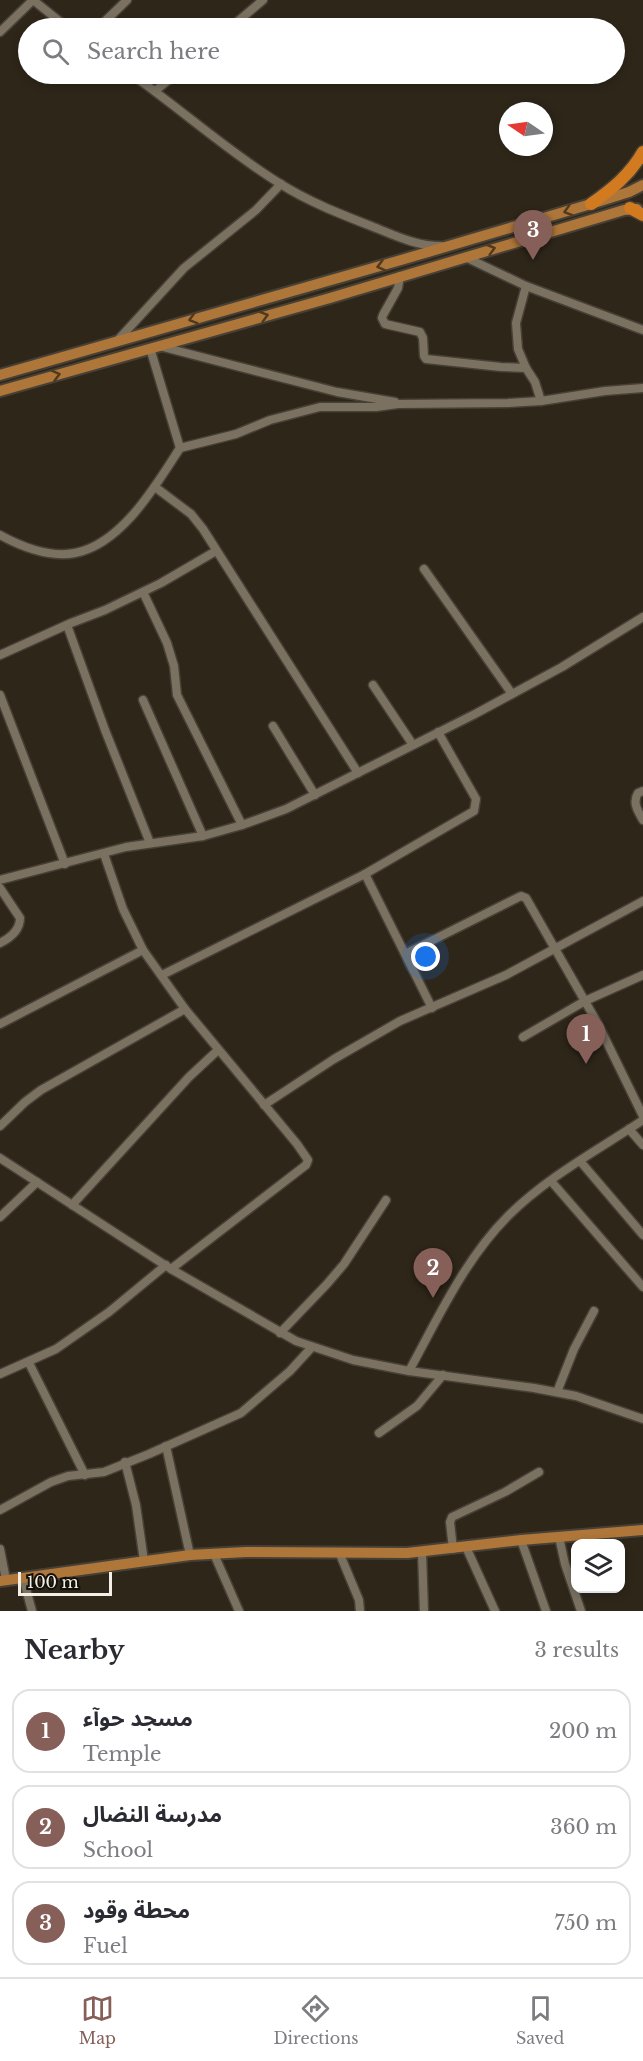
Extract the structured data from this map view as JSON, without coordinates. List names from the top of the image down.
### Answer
{
  "scale_bar": "100 m",
  "north": "left",
  "page": {
    "search": "Search here",
    "pins": ["3", "1", "2"],
    "scale": "100 m",
    "heading": ["Nearby", "3 results"],
    "list": [
      {
        "mark": "1",
        "name": "مسجد حوآء",
        "note": "Temple",
        "value": "200 m"
      },
      {
        "mark": "2",
        "name": "مدرسة النضال",
        "note": "School",
        "value": "360 m"
      },
      {
        "mark": "3",
        "name": "محطة وقود",
        "note": "Fuel",
        "value": "750 m"
      }
    ],
    "nav": ["Map", "Directions", "Saved"]
  }
}
